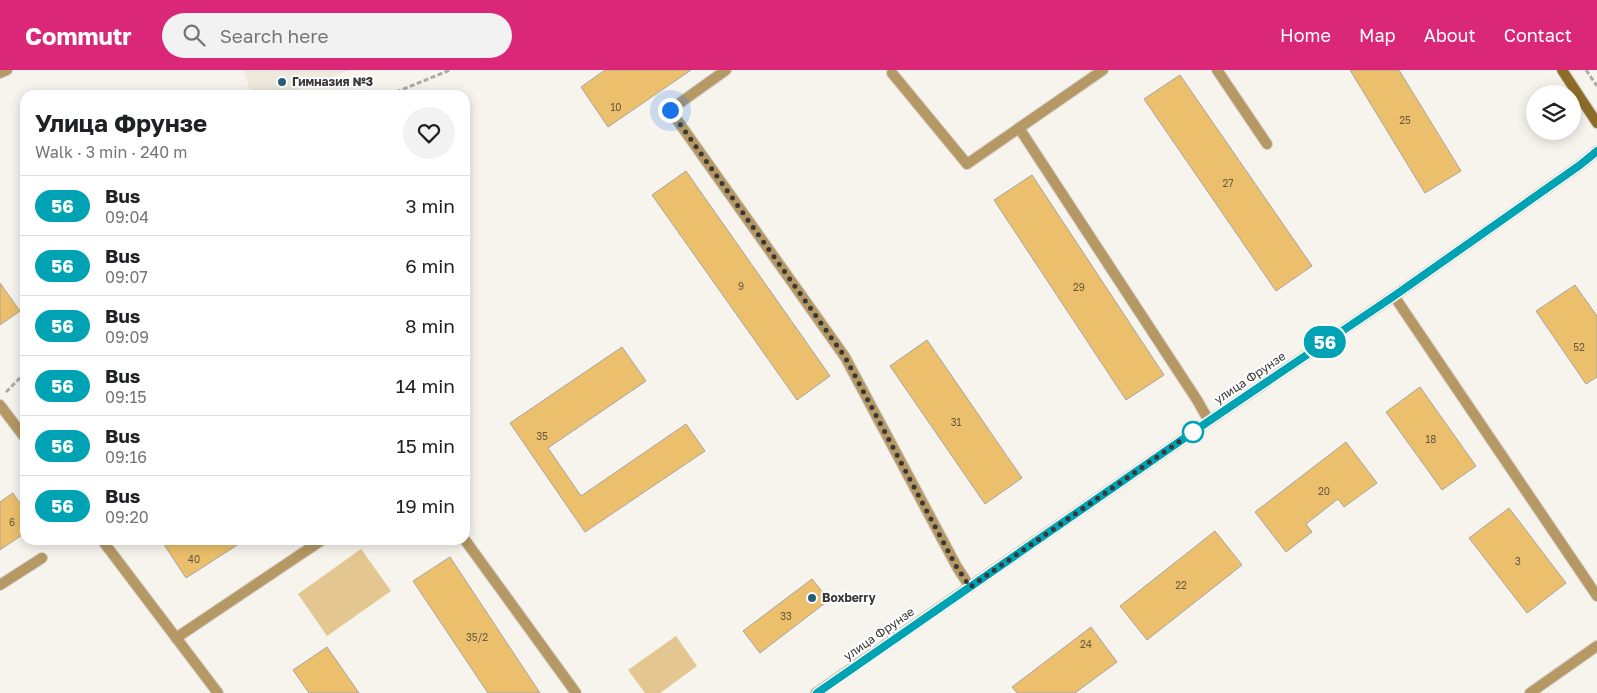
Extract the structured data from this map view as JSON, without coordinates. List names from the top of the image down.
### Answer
{
  "streets": {
    "main road": ["улица Фрунзе"]
  },
  "places": ["Гимназия №3", "Boxberry"],
  "lines": ["bus line 56"],
  "house_numbers": [
    "10",
    "25",
    "27",
    "9",
    "29",
    "52",
    "31",
    "35",
    "18",
    "20",
    "6",
    "40",
    "3",
    "22",
    "33",
    "35/2",
    "24"
  ],
  "page": {
    "header": "Commutr",
    "search": "Search here",
    "nav": [
      "Home",
      "Map",
      "About",
      "Contact"
    ],
    "on_map": "56",
    "heading": ["Улица Фрунзе", "Walk · 3 min · 240 m"],
    "list": [
      {
        "mark": "56",
        "name": "Bus",
        "note": "09:04",
        "value": "3 min"
      },
      {
        "mark": "56",
        "name": "Bus",
        "note": "09:07",
        "value": "6 min"
      },
      {
        "mark": "56",
        "name": "Bus",
        "note": "09:09",
        "value": "8 min"
      },
      {
        "mark": "56",
        "name": "Bus",
        "note": "09:15",
        "value": "14 min"
      },
      {
        "mark": "56",
        "name": "Bus",
        "note": "09:16",
        "value": "15 min"
      },
      {
        "mark": "56",
        "name": "Bus",
        "note": "09:20",
        "value": "19 min"
      }
    ]
  }
}
